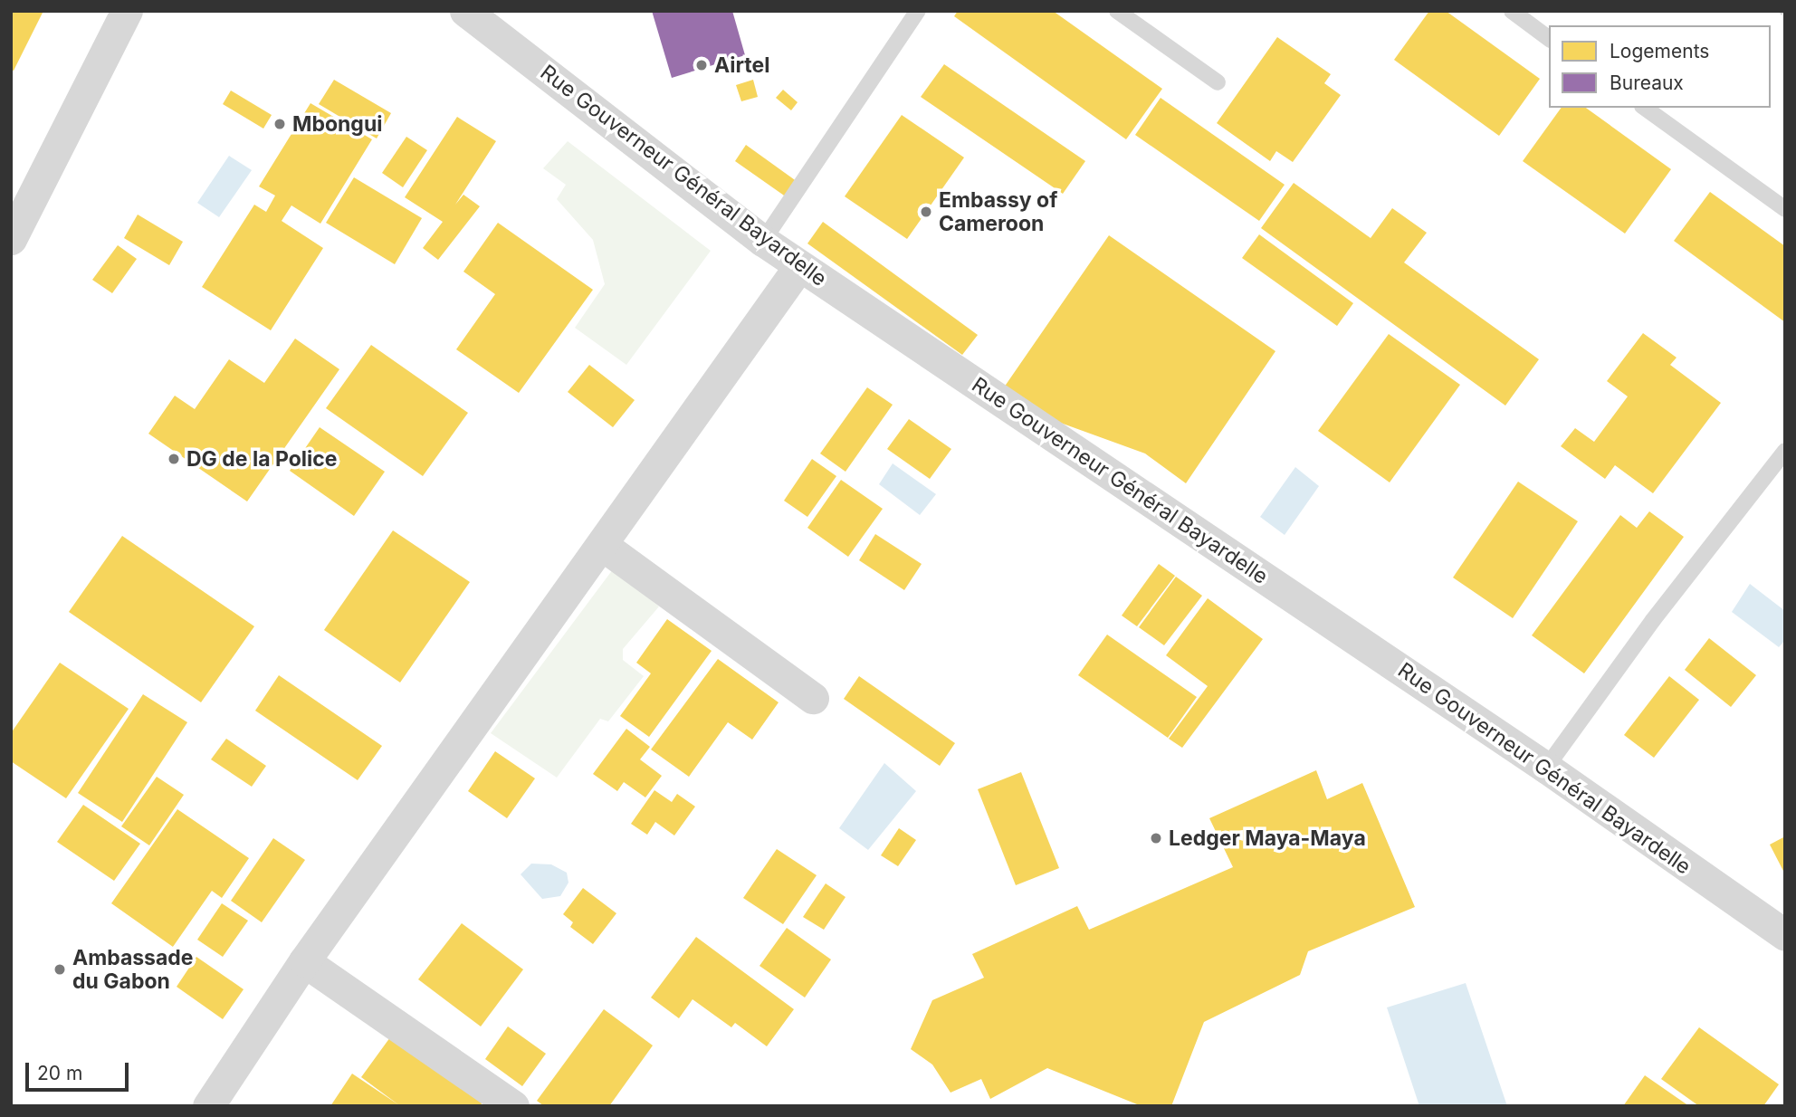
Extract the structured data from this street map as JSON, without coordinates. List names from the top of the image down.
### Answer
{
  "streets": {
    "street": ["Rue Gouverneur Général Bayardelle"]
  },
  "places": [
    "Airtel",
    "Mbongui",
    "Embassy of Cameroon",
    "DG de la Police",
    "Ledger Maya-Maya",
    "Ambassade du Gabon"
  ],
  "legend": ["Logements", "Bureaux"],
  "scale_bar": "20 m"
}
